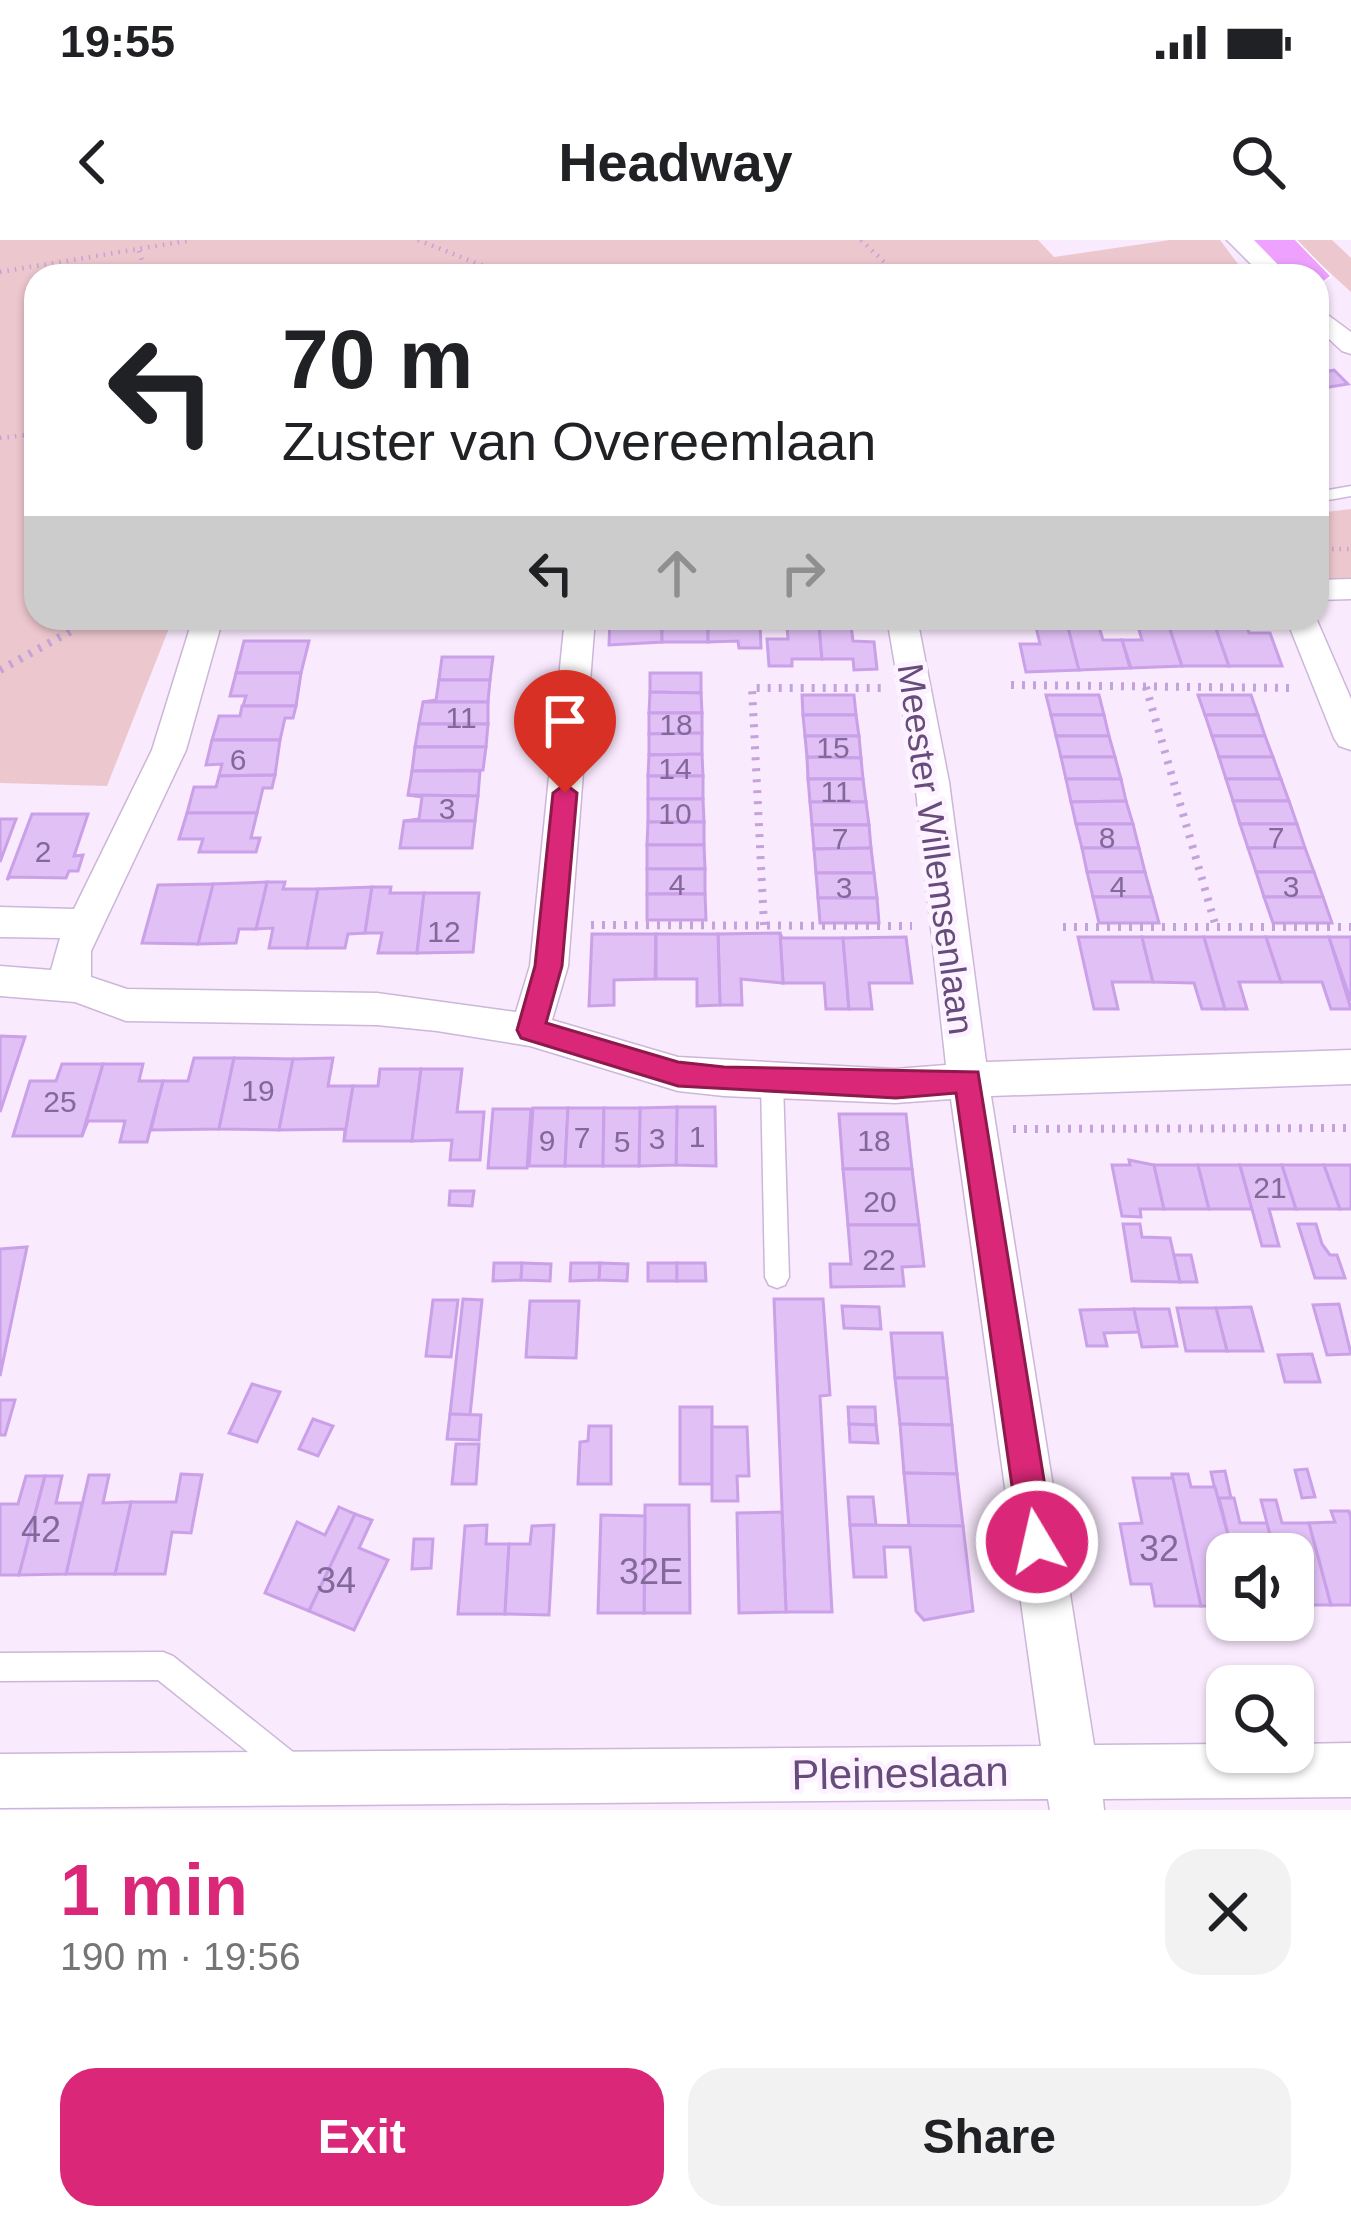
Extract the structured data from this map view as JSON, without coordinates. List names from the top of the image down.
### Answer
{
  "streets": {
    "street": ["Meester Willemsenlaan", "Pleineslaan"]
  },
  "crossings": [
    ["Meester Willemsenlaan", "Pleineslaan"]
  ],
  "house_numbers": [
    "11",
    "18",
    "15",
    "6",
    "14",
    "11",
    "3",
    "10",
    "8",
    "7",
    "7",
    "2",
    "4",
    "4",
    "3",
    "3",
    "12",
    "19",
    "25",
    "1",
    "7",
    "3",
    "9",
    "18",
    "5",
    "21",
    "20",
    "22",
    "42",
    "32",
    "32E",
    "34"
  ],
  "page": {
    "status": "19:55",
    "header": "Headway",
    "turn": ["70 m", "Zuster van Overeemlaan"],
    "heading": ["1 min", "190 m · 19:56"],
    "buttons": ["Exit", "Share"]
  }
}
